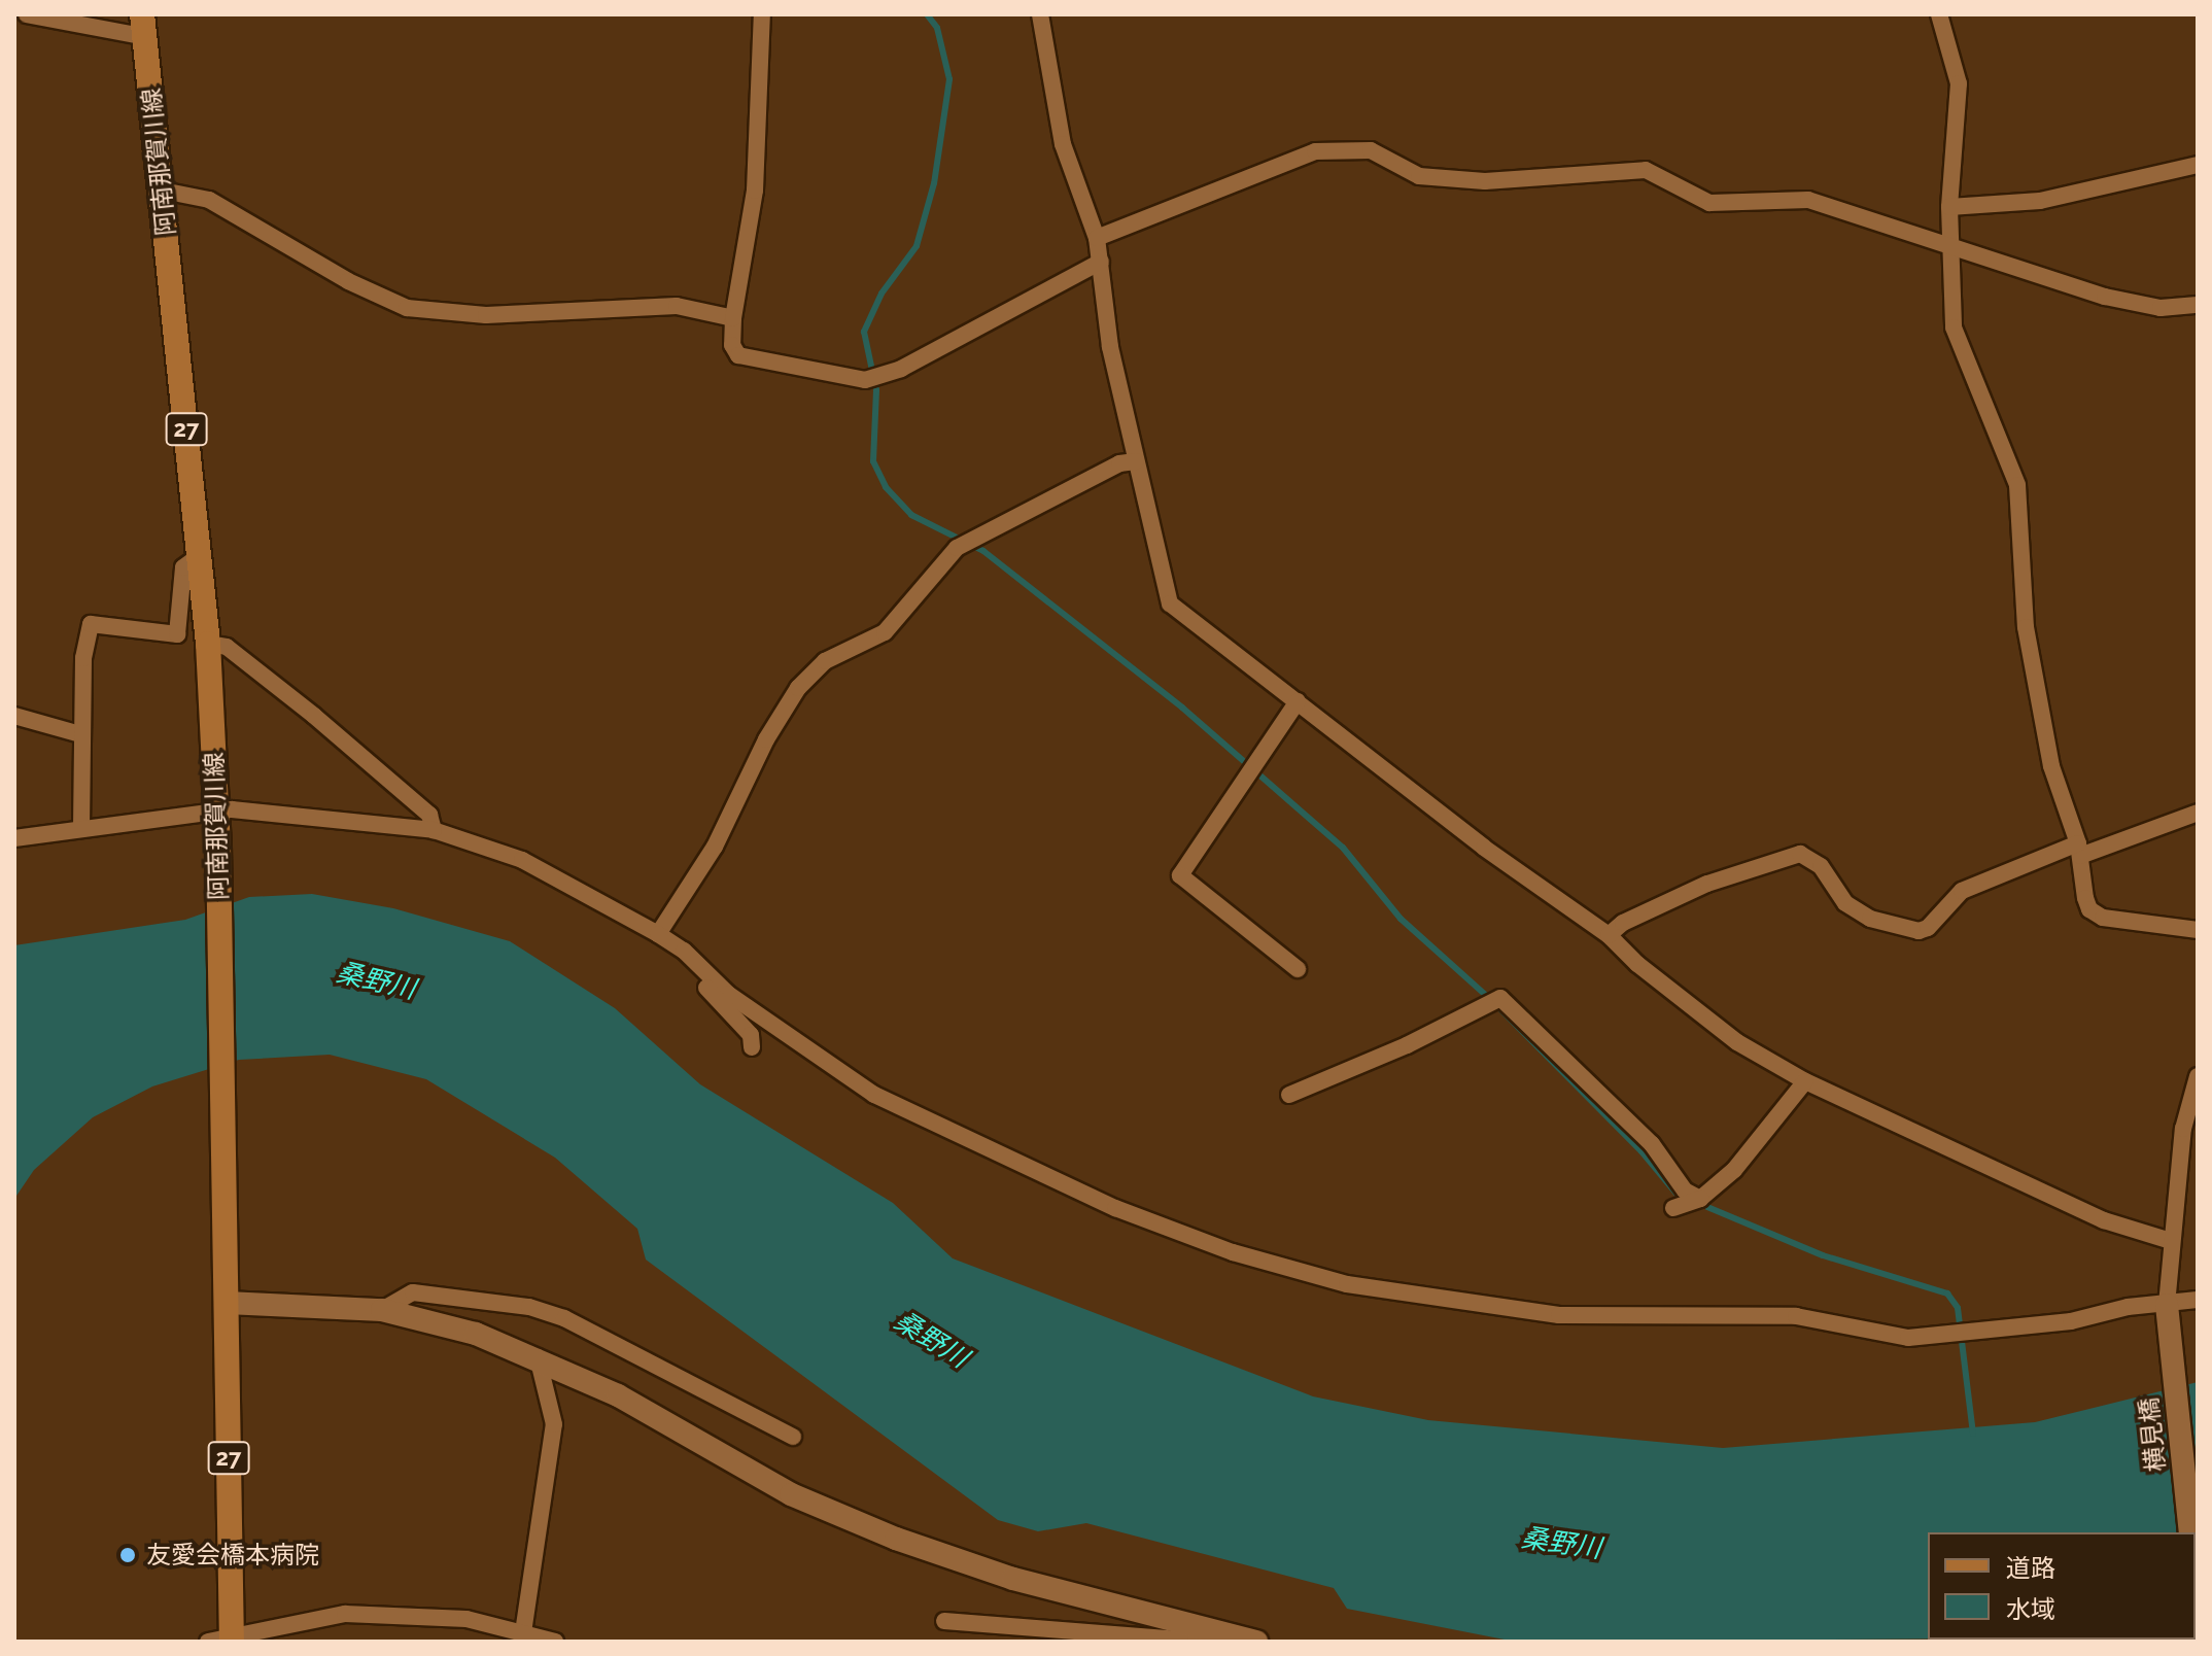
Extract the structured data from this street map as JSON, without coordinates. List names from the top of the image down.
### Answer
{
  "streets": {
    "main road": ["阿南那賀川線", "27"],
    "street": ["横見橋"]
  },
  "water": ["桑野川"],
  "places": ["友愛会橋本病院"],
  "legend": ["道路", "水域"]
}
